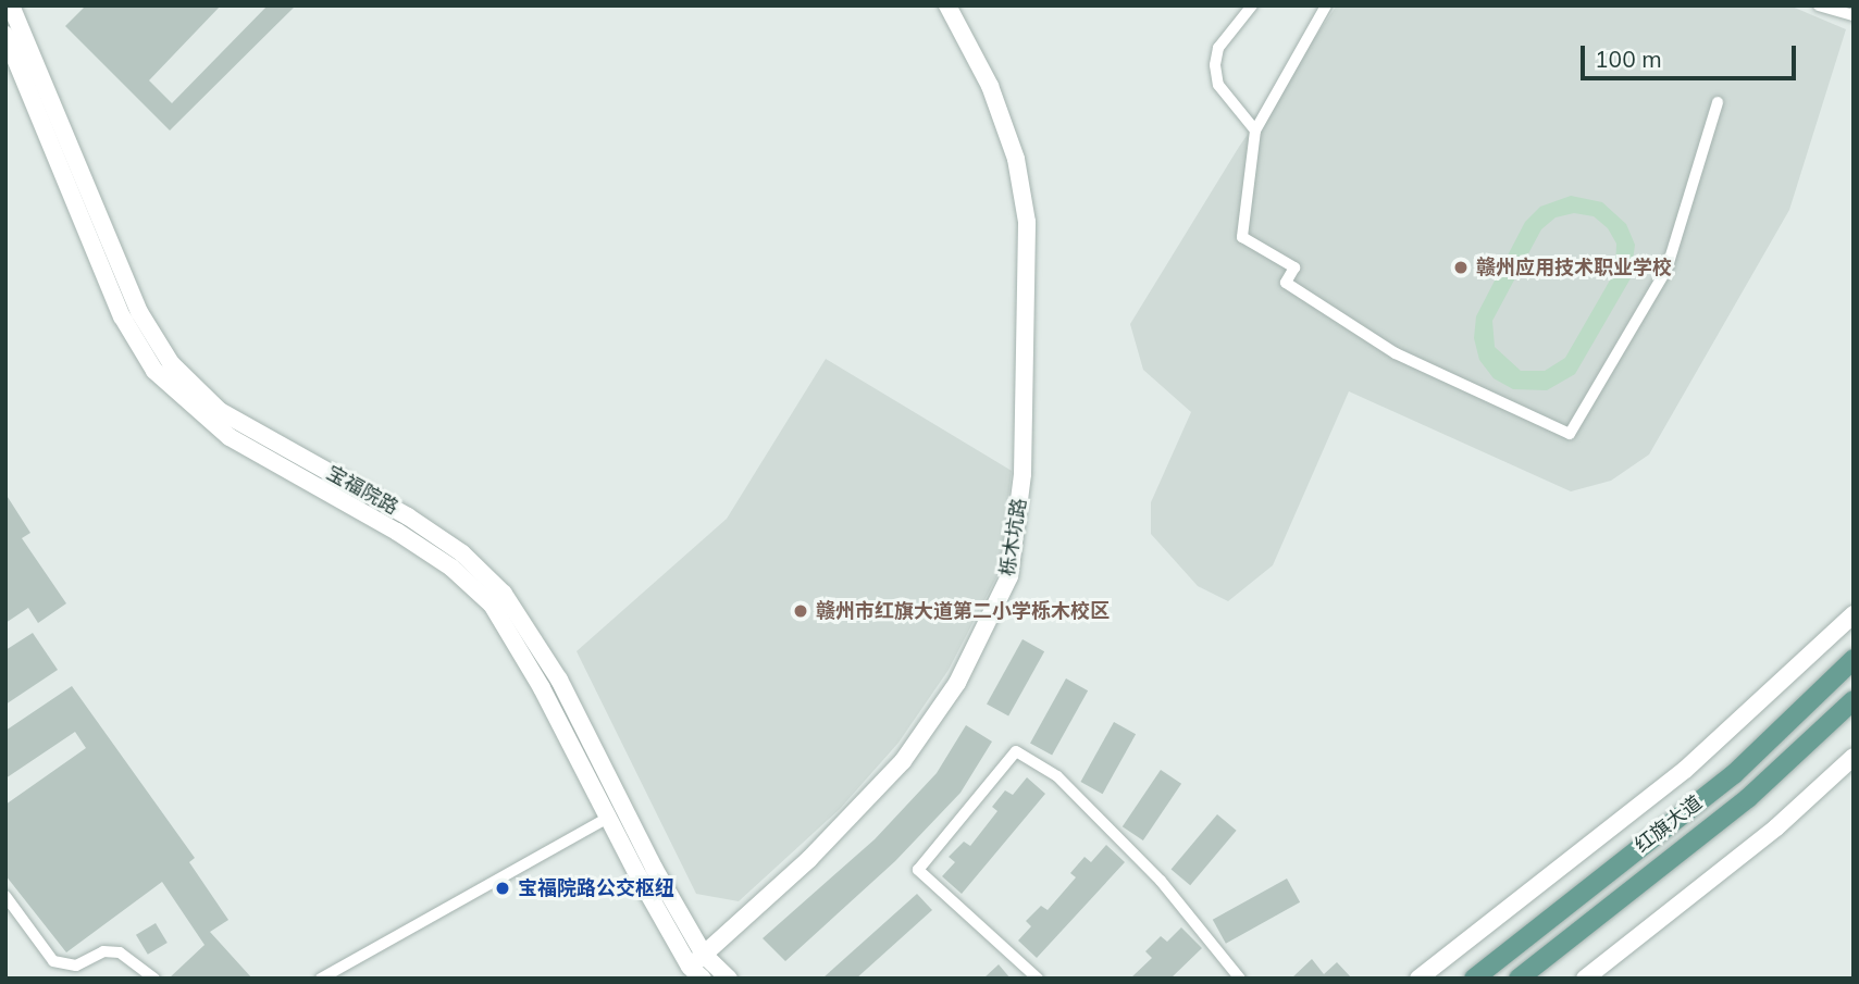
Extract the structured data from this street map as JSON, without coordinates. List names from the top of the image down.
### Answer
{
  "streets": {
    "main road": ["宝福院路", "栎木坑路", "红旗大道"]
  },
  "crossings": [
    ["宝福院路", "栎木坑路"]
  ],
  "places": ["赣州应用技术职业学校", "赣州市红旗大道第二小学栎木校区", "宝福院路公交枢纽"],
  "scale_bar": "100 m"
}
